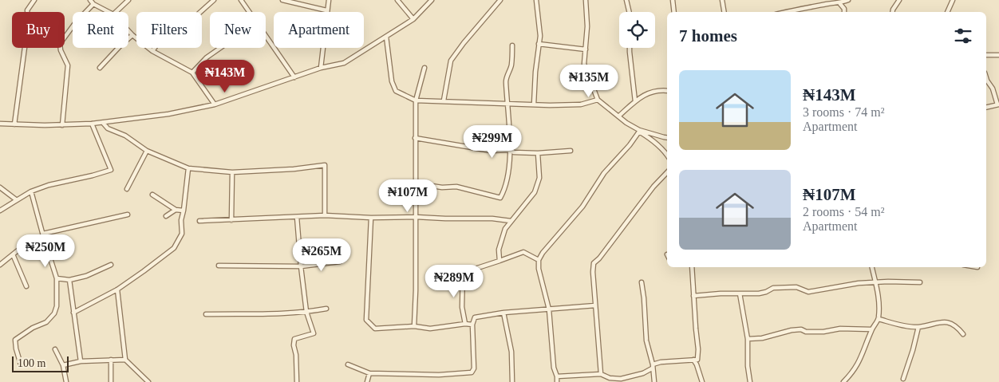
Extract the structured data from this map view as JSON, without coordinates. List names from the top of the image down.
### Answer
{
  "scale_bar": "100 m",
  "page": {
    "chip": [
      "Buy",
      "Rent",
      "Filters",
      "New",
      "Apartment"
    ],
    "heading": "7 homes",
    "price": [
      "₦143M",
      "₦135M",
      "₦299M",
      "₦107M",
      "₦250M",
      "₦265M",
      "₦289M"
    ],
    "list": [
      {
        "name": "₦143M",
        "note": "3 rooms · 74 m² · Apartment"
      },
      {
        "name": "₦107M",
        "note": "2 rooms · 54 m² · Apartment"
      }
    ],
    "scale": "100 m"
  }
}
